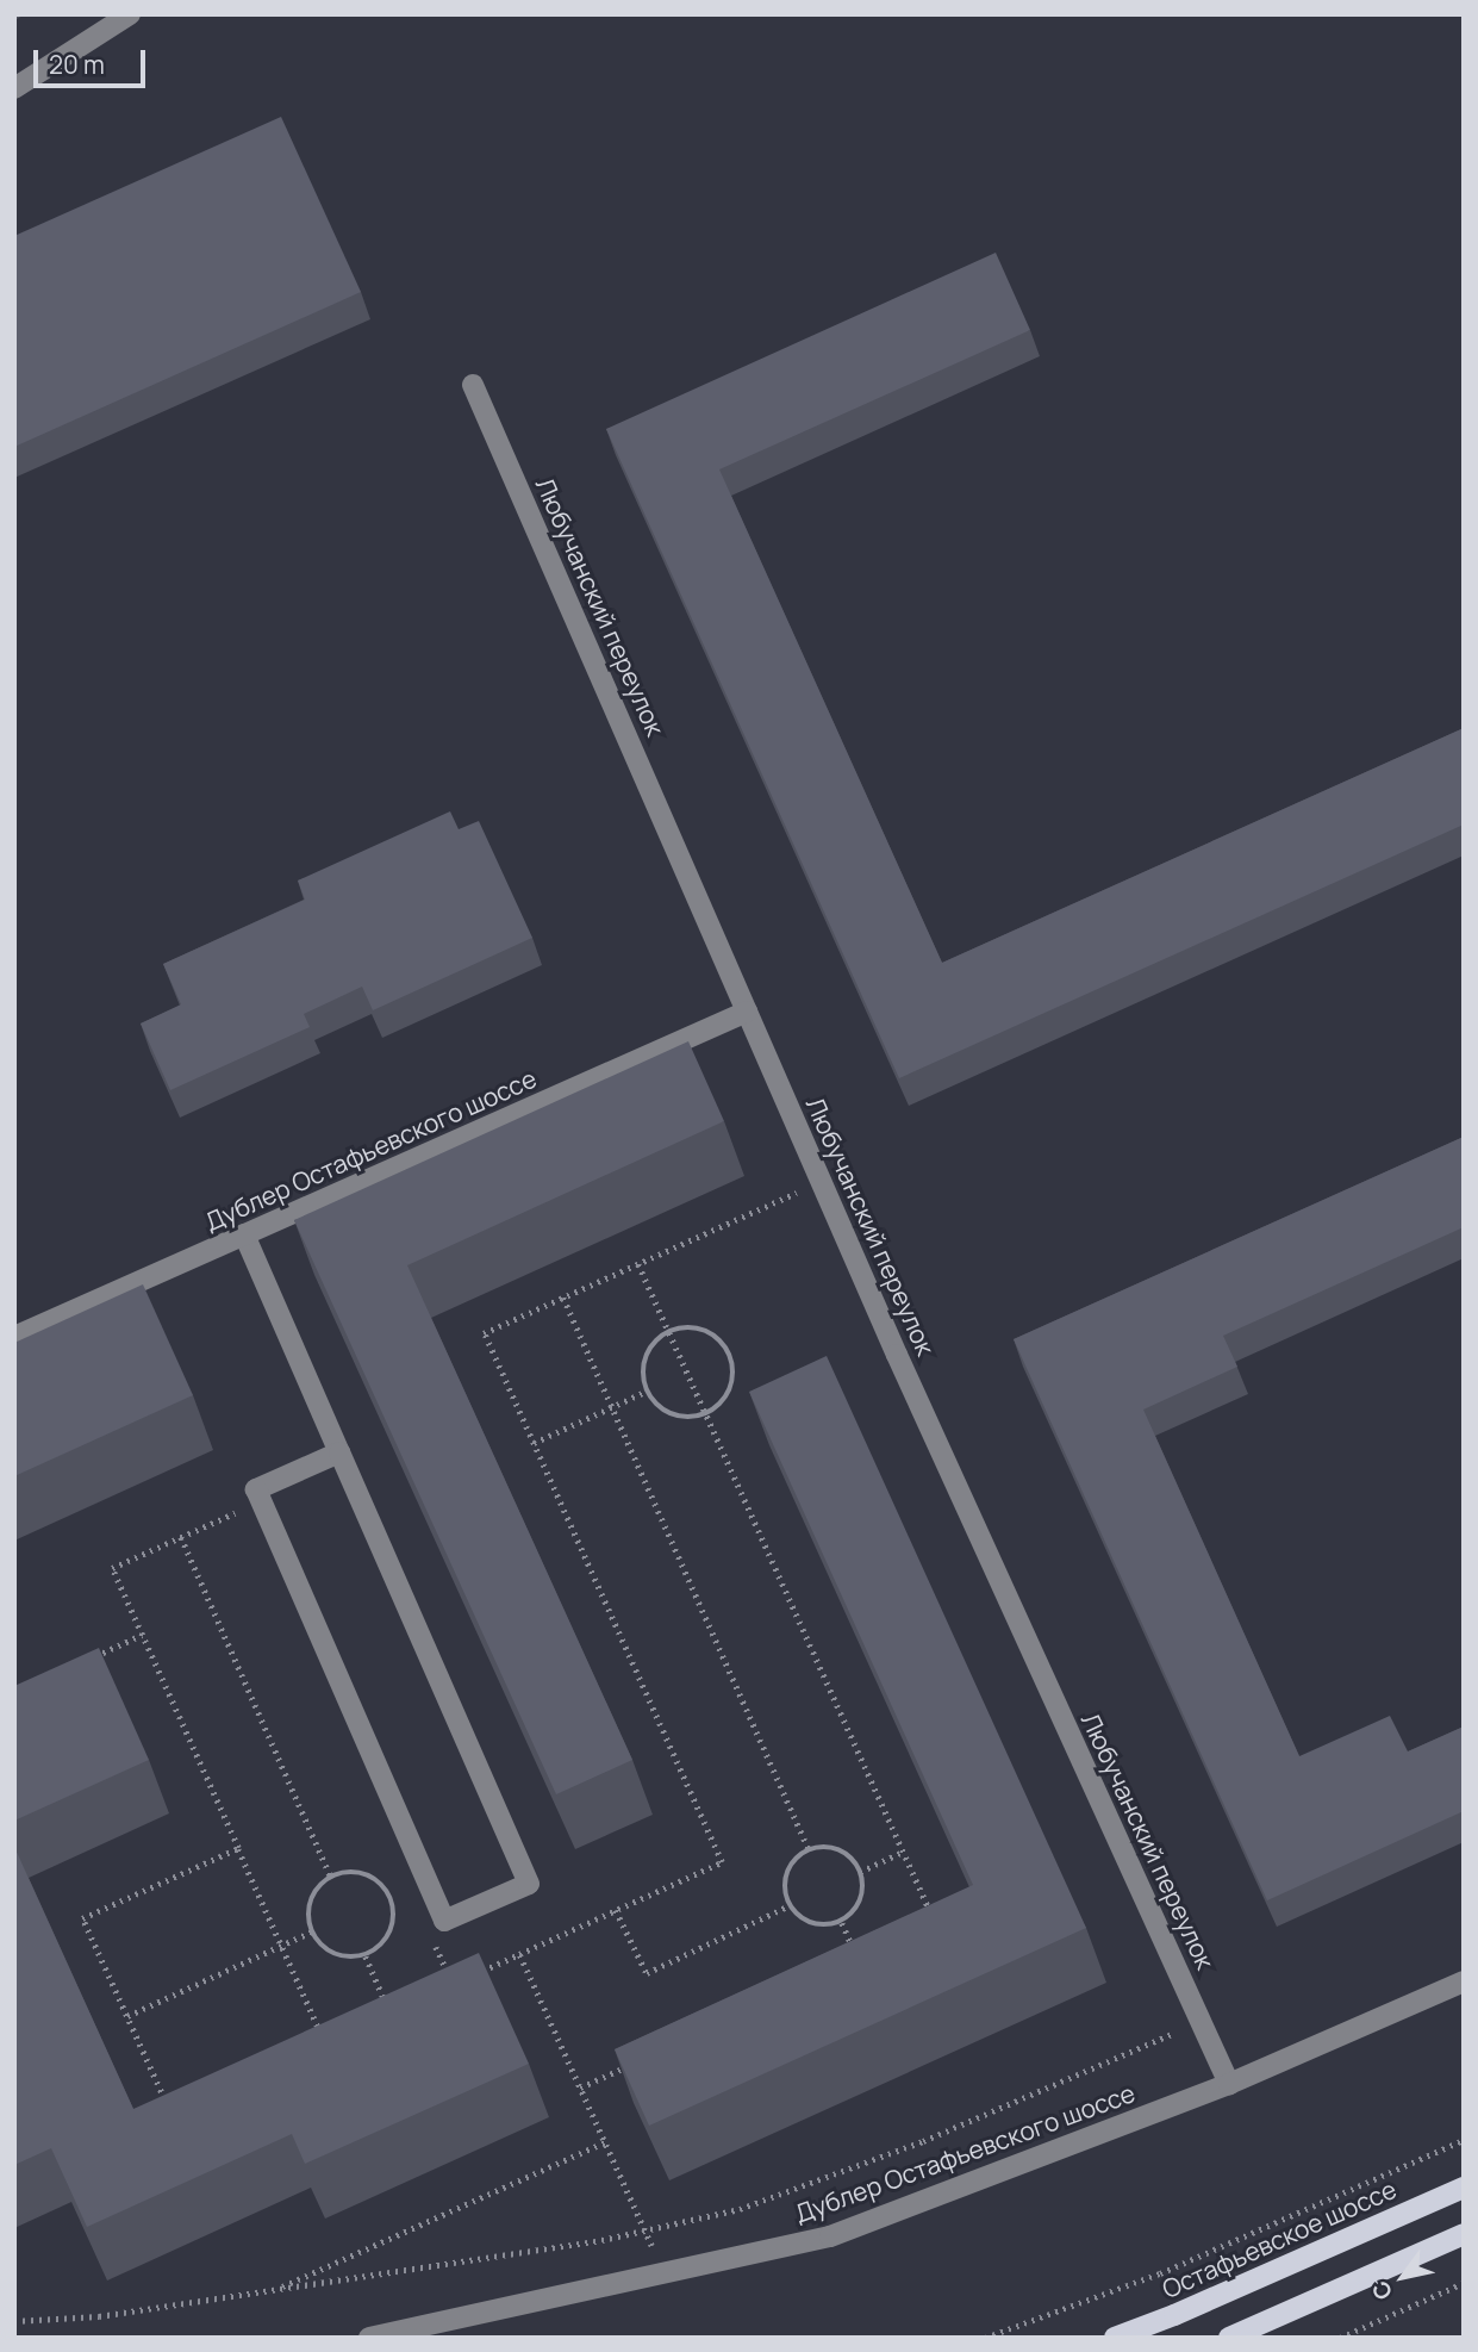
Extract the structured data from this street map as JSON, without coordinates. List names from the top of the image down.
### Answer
{
  "streets": {
    "main road": ["Остафьевское шоссе"],
    "street": ["Любучанский переулок", "Дублер Остафьевского шоссе"]
  },
  "crossings": [
    ["Любучанский переулок", "Дублер Остафьевского шоссе"]
  ],
  "scale_bar": "20 m",
  "north": "bottom left"
}
